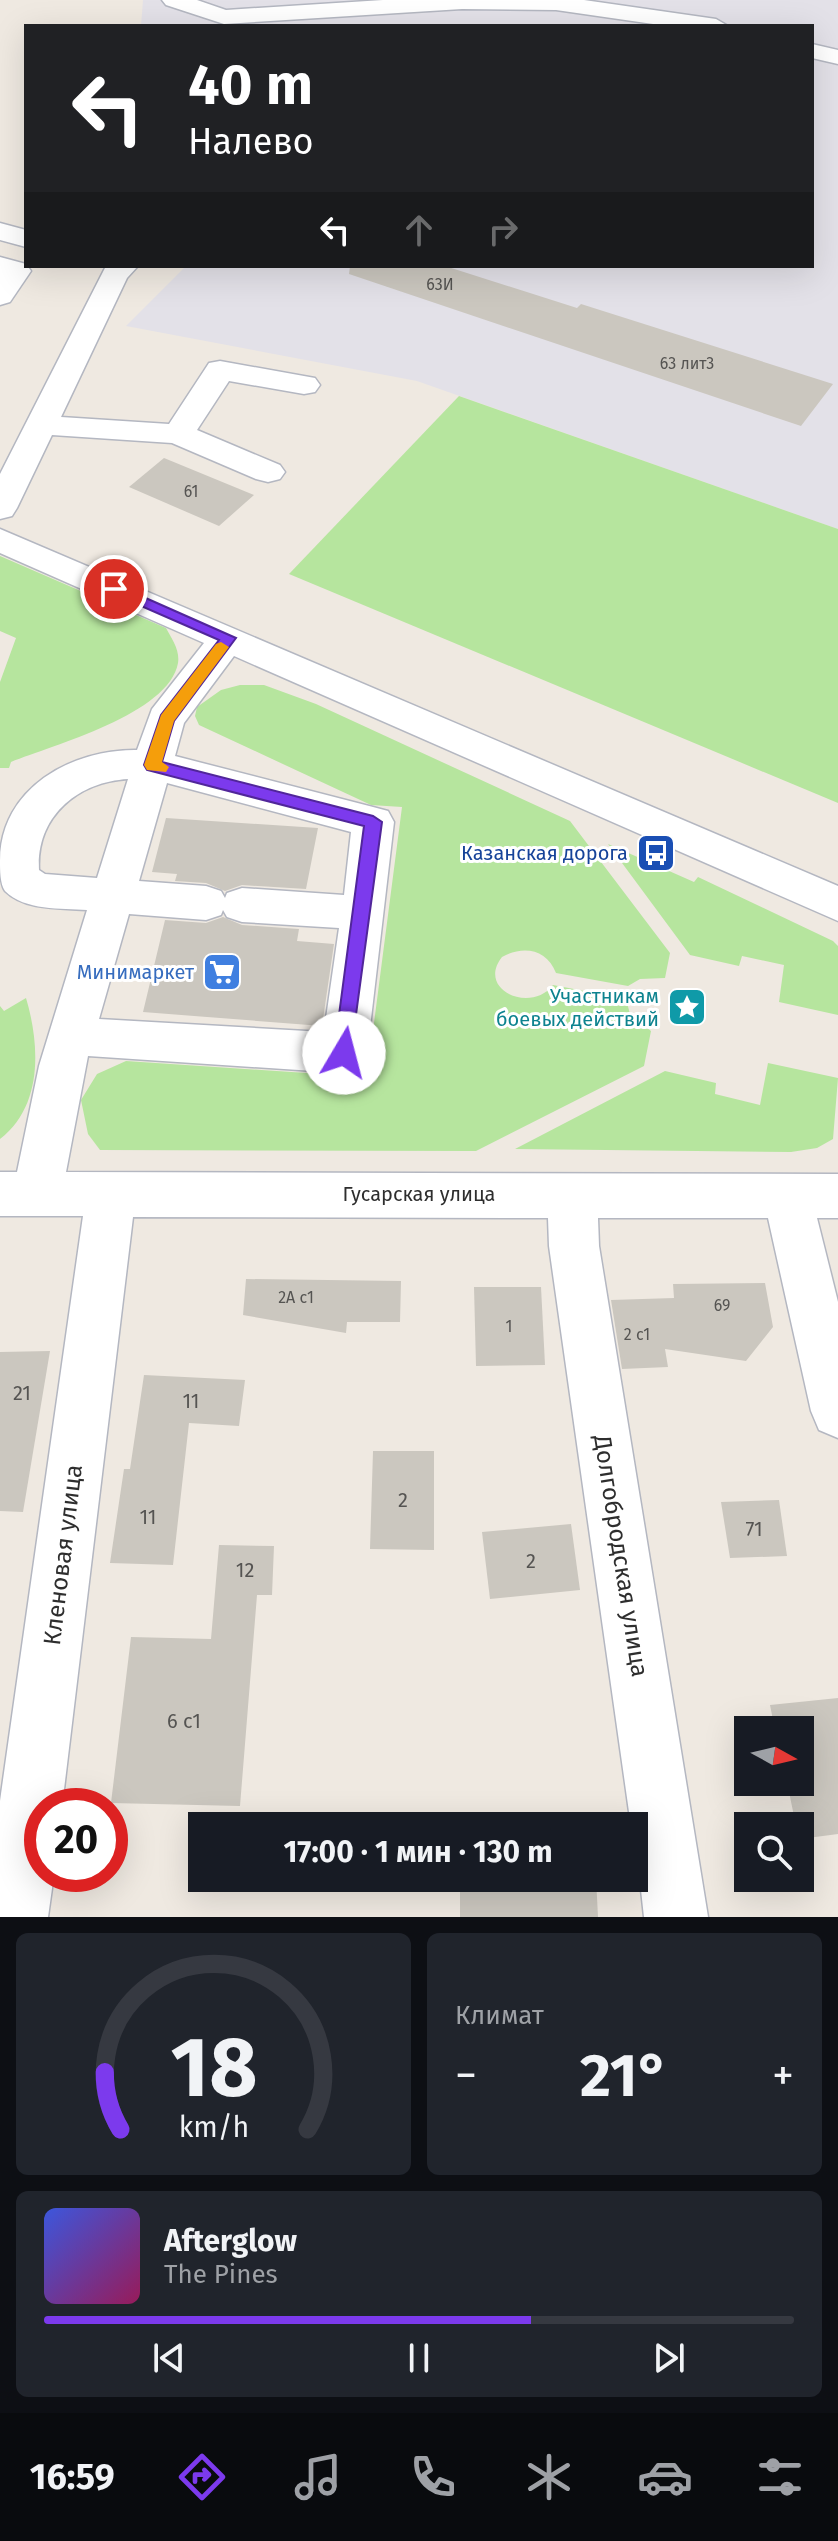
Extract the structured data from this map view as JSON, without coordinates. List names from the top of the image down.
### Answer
{
  "streets": {
    "street": ["Гусарская улица", "Кленовая улица", "Долгобродская улица"]
  },
  "crossings": [
    ["Гусарская улица", "Кленовая улица"],
    ["Гусарская улица", "Долгобродская улица"]
  ],
  "places": {
    "bus stop": ["Казанская дорога"],
    "supermarket": ["Минимаркет"],
    "place": ["Участникам боевых действий"]
  },
  "house_numbers": [
    "63И",
    "63 лит3",
    "61",
    "2А с1",
    "69",
    "1",
    "2 с1",
    "21",
    "11",
    "2",
    "11",
    "71",
    "2",
    "12",
    "6 с1"
  ],
  "north": "right",
  "page": {
    "turn": ["40 m", "Налево"],
    "limit": "20",
    "trip": "17:00 · 1 мин · 130 m",
    "tile": "Климат",
    "heat": ["−", "21°", "+"],
    "song": ["Afterglow", "The Pines"],
    "tabs": "16:59",
    "gauge": ["18", "km/h"]
  }
}
